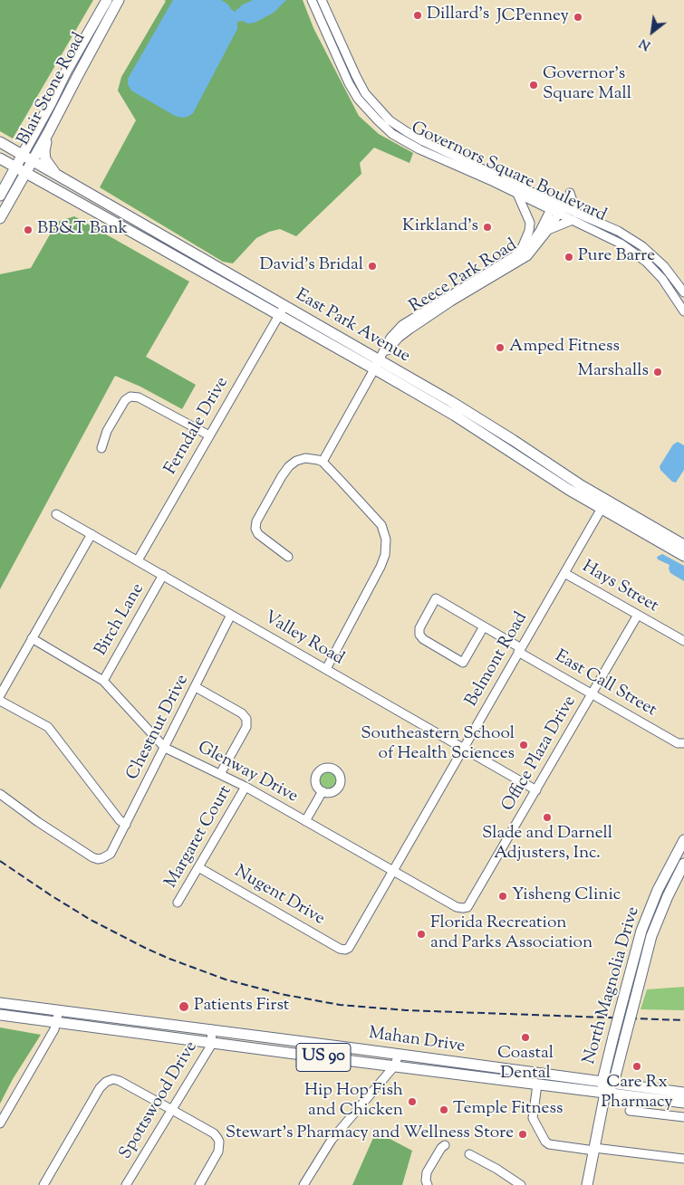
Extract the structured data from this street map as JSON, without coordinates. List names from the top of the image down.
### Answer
{
  "streets": {
    "main road": [
      "Blair Stone Road",
      "East Park Avenue",
      "North Magnolia Drive",
      "Mahan Drive",
      "US 90"
    ],
    "street": [
      "Governors Square Boulevard",
      "Reece Park Road",
      "Ferndale Drive",
      "Hays Street",
      "Birch Lane",
      "Valley Road",
      "Belmont Road",
      "East Call Street",
      "Chestnut Drive",
      "Office Plaza Drive",
      "Glenway Drive",
      "Margaret Court",
      "Nugent Drive",
      "Spottswood Drive"
    ]
  },
  "crossings": [
    ["Blair Stone Road", "East Park Avenue"],
    ["Governors Square Boulevard", "Reece Park Road"],
    ["Reece Park Road", "East Park Avenue"],
    ["East Park Avenue", "Ferndale Drive"],
    ["East Park Avenue", "Belmont Road"],
    ["Ferndale Drive", "Valley Road"],
    ["Hays Street", "Belmont Road"],
    ["Hays Street", "Office Plaza Drive"],
    ["Birch Lane", "Valley Road"],
    ["Birch Lane", "Glenway Drive"],
    ["Valley Road", "Belmont Road"],
    ["Valley Road", "Chestnut Drive"],
    ["Valley Road", "Office Plaza Drive"],
    ["Belmont Road", "East Call Street"],
    ["Belmont Road", "Glenway Drive"],
    ["Belmont Road", "Nugent Drive"],
    ["East Call Street", "Office Plaza Drive"],
    ["Chestnut Drive", "Glenway Drive"],
    ["Office Plaza Drive", "Glenway Drive"],
    ["Glenway Drive", "Margaret Court"],
    ["Margaret Court", "Nugent Drive"],
    ["North Magnolia Drive", "Mahan Drive"],
    ["North Magnolia Drive", "US 90"],
    ["Mahan Drive", "US 90"],
    ["Mahan Drive", "Spottswood Drive"]
  ],
  "places": [
    "Dillard's",
    "JCPenney",
    "Governor's Square Mall",
    "Kirkland's",
    "BB&T Bank",
    "Pure Barre",
    "David's Bridal",
    "Amped Fitness",
    "Marshalls",
    "Southeastern School of Health Sciences",
    "Slade and Darnell Adjusters, Inc.",
    "Yisheng Clinic",
    "Florida Recreation and Parks Association",
    "Patients First",
    "Coastal Dental",
    "Care Rx Pharmacy",
    "Hip Hop Fish and Chicken",
    "Temple Fitness",
    "Stewart's Pharmacy and Wellness Store"
  ],
  "north": "bottom left"
}
